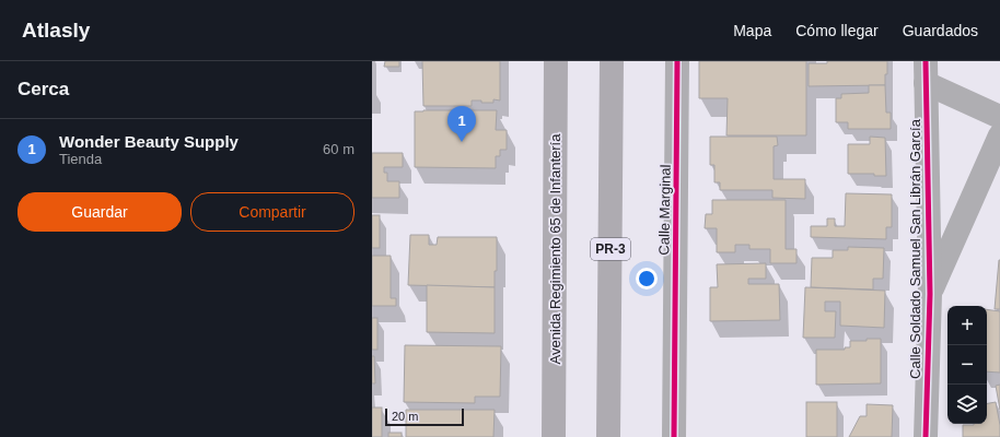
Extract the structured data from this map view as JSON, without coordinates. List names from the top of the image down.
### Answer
{
  "streets": {
    "highway": ["Avenida Regimiento 65 de Infantería", "PR-3"],
    "street": ["Calle Marginal", "Calle Soldado Samuel San Librán García"]
  },
  "scale_bar": "20 m",
  "page": {
    "header": "Atlasly",
    "nav": ["Mapa", "Cómo llegar", "Guardados"],
    "heading": "Cerca",
    "pins": "1",
    "list": [
      {
        "mark": "1",
        "name": "Wonder Beauty Supply",
        "note": "Tienda",
        "value": "60 m"
      }
    ],
    "buttons": ["Guardar", "Compartir"],
    "map_buttons": ["+", "−"],
    "scale": "20 m"
  }
}
